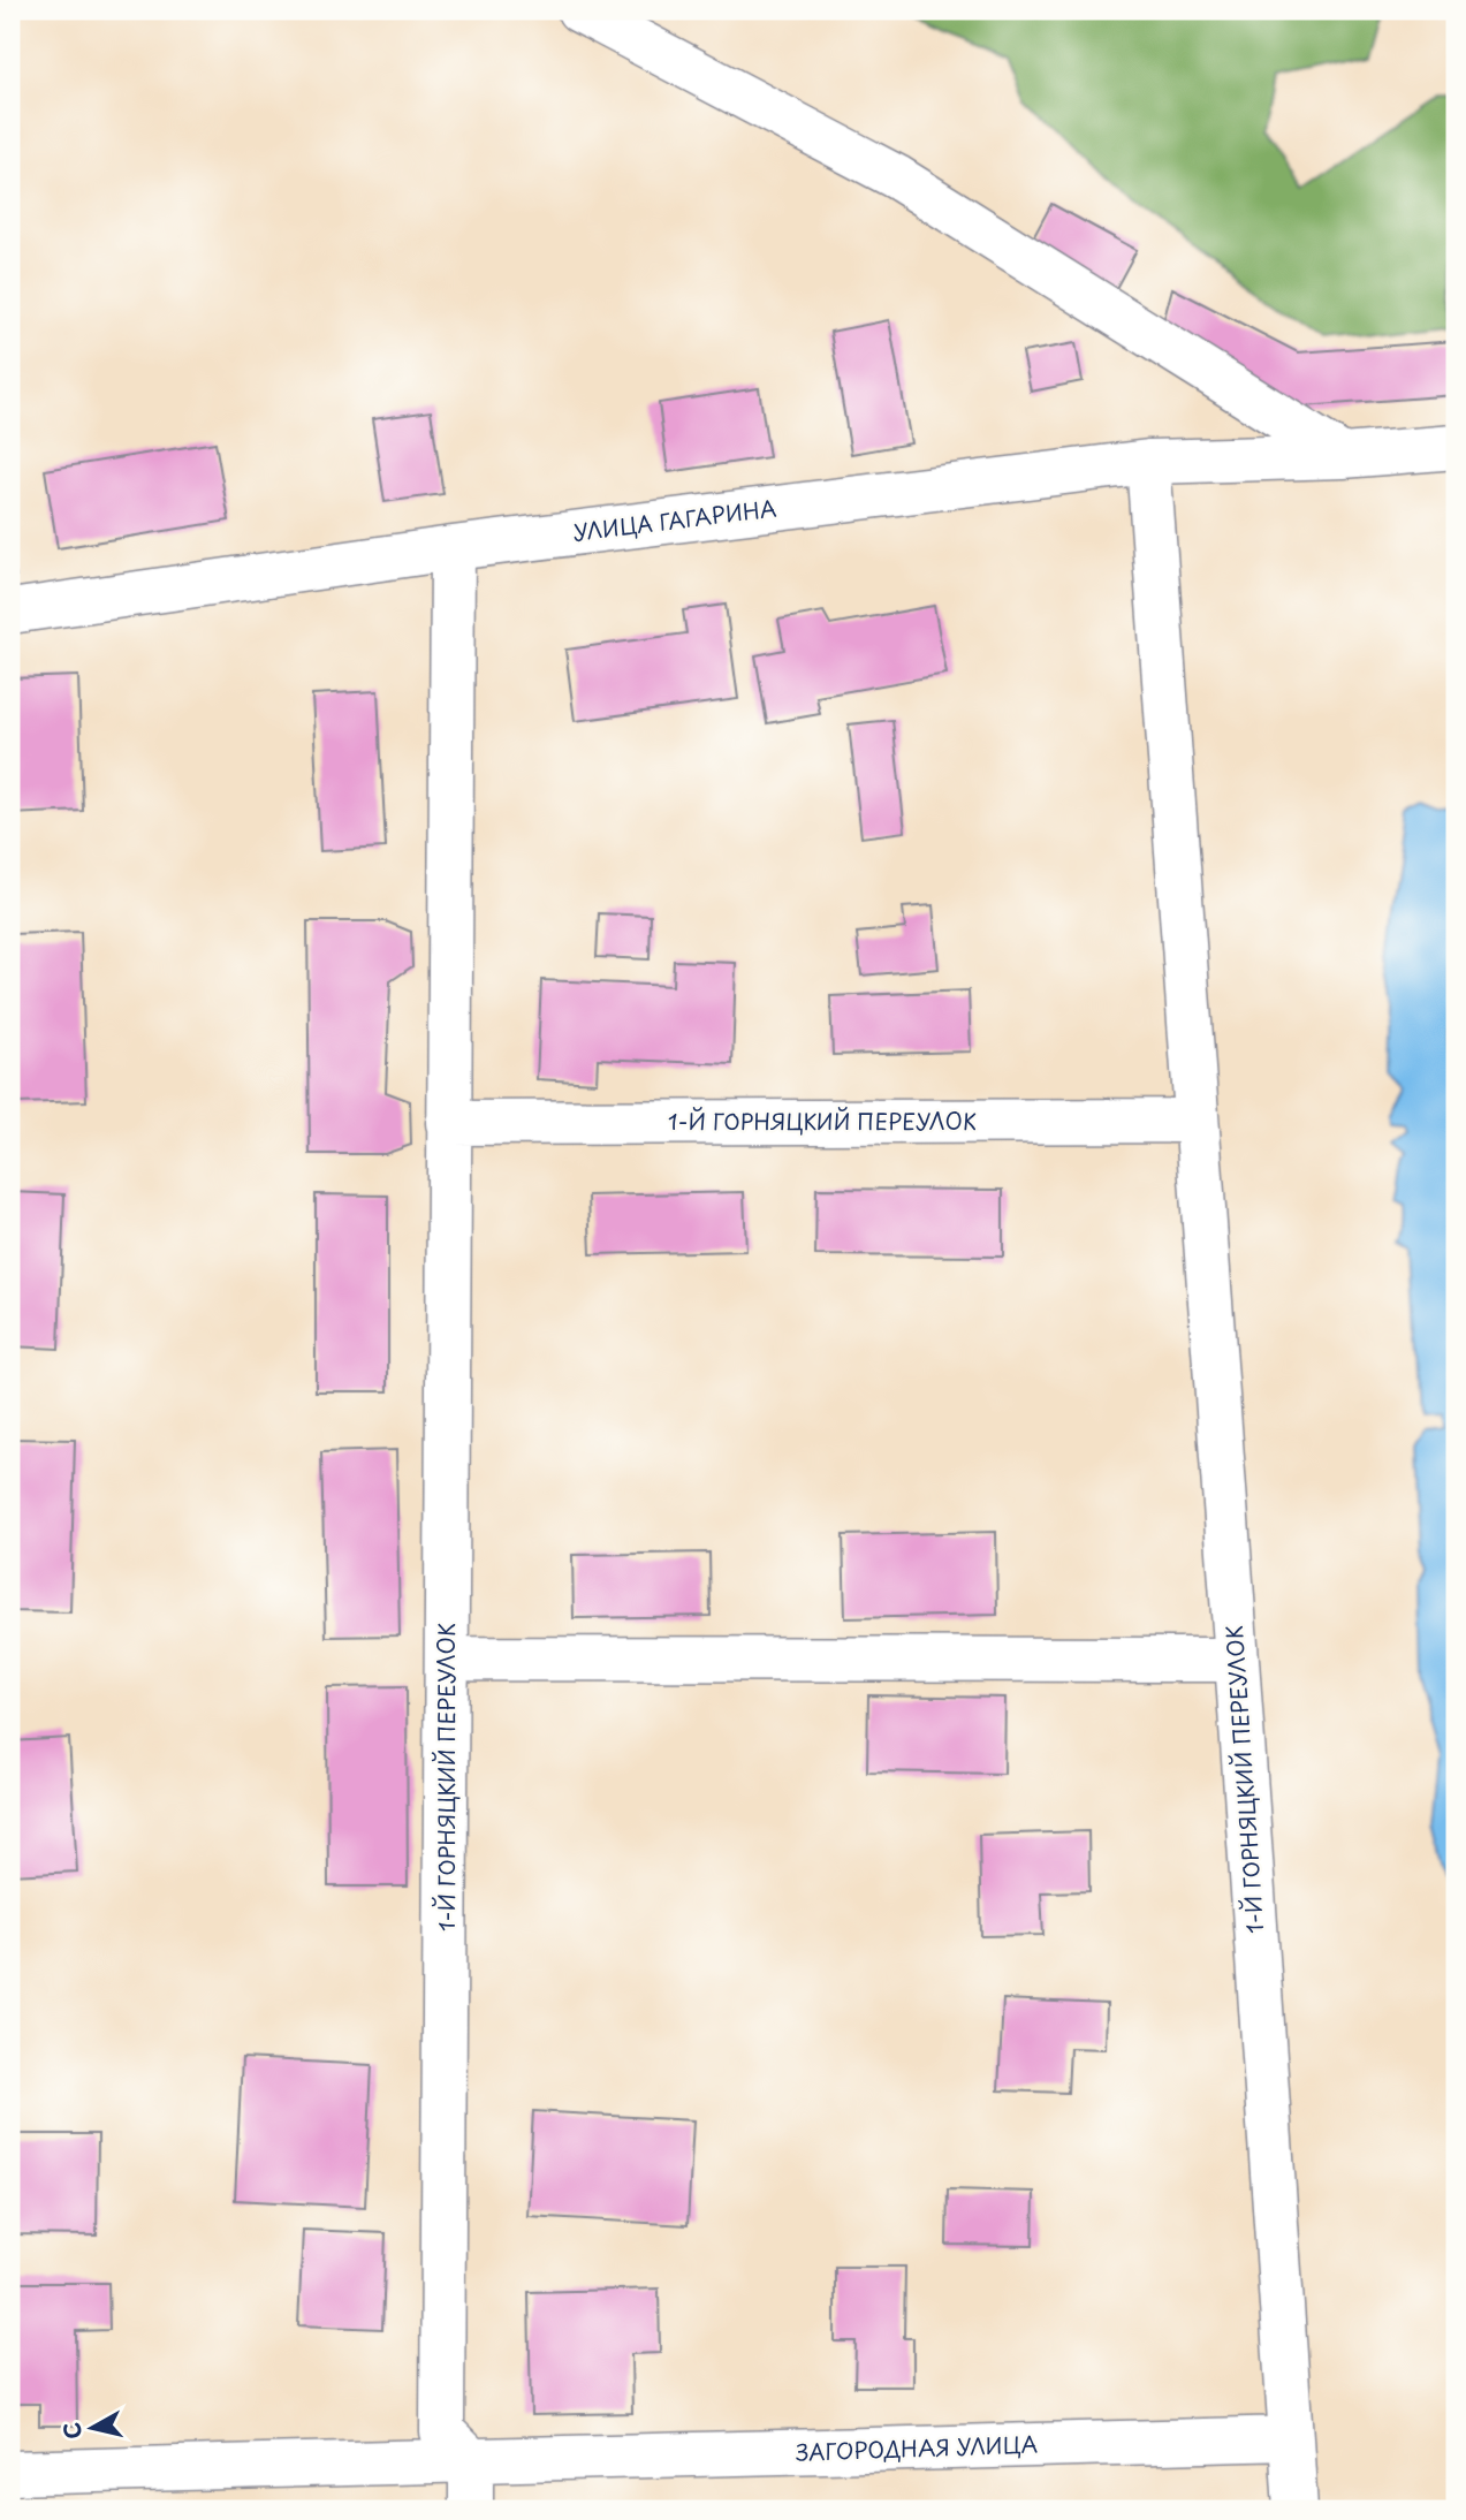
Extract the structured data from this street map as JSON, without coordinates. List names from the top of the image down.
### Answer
{
  "streets": {
    "street": ["УЛИЦА ГАГАРИНА", "1-Й ГОРНЯЦКИЙ ПЕРЕУЛОК", "ЗАГОРОДНАЯ УЛИЦА"]
  },
  "crossings": [
    ["УЛИЦА ГАГАРИНА", "1-Й ГОРНЯЦКИЙ ПЕРЕУЛОК"],
    ["1-Й ГОРНЯЦКИЙ ПЕРЕУЛОК", "ЗАГОРОДНАЯ УЛИЦА"]
  ],
  "north": "left"
}
